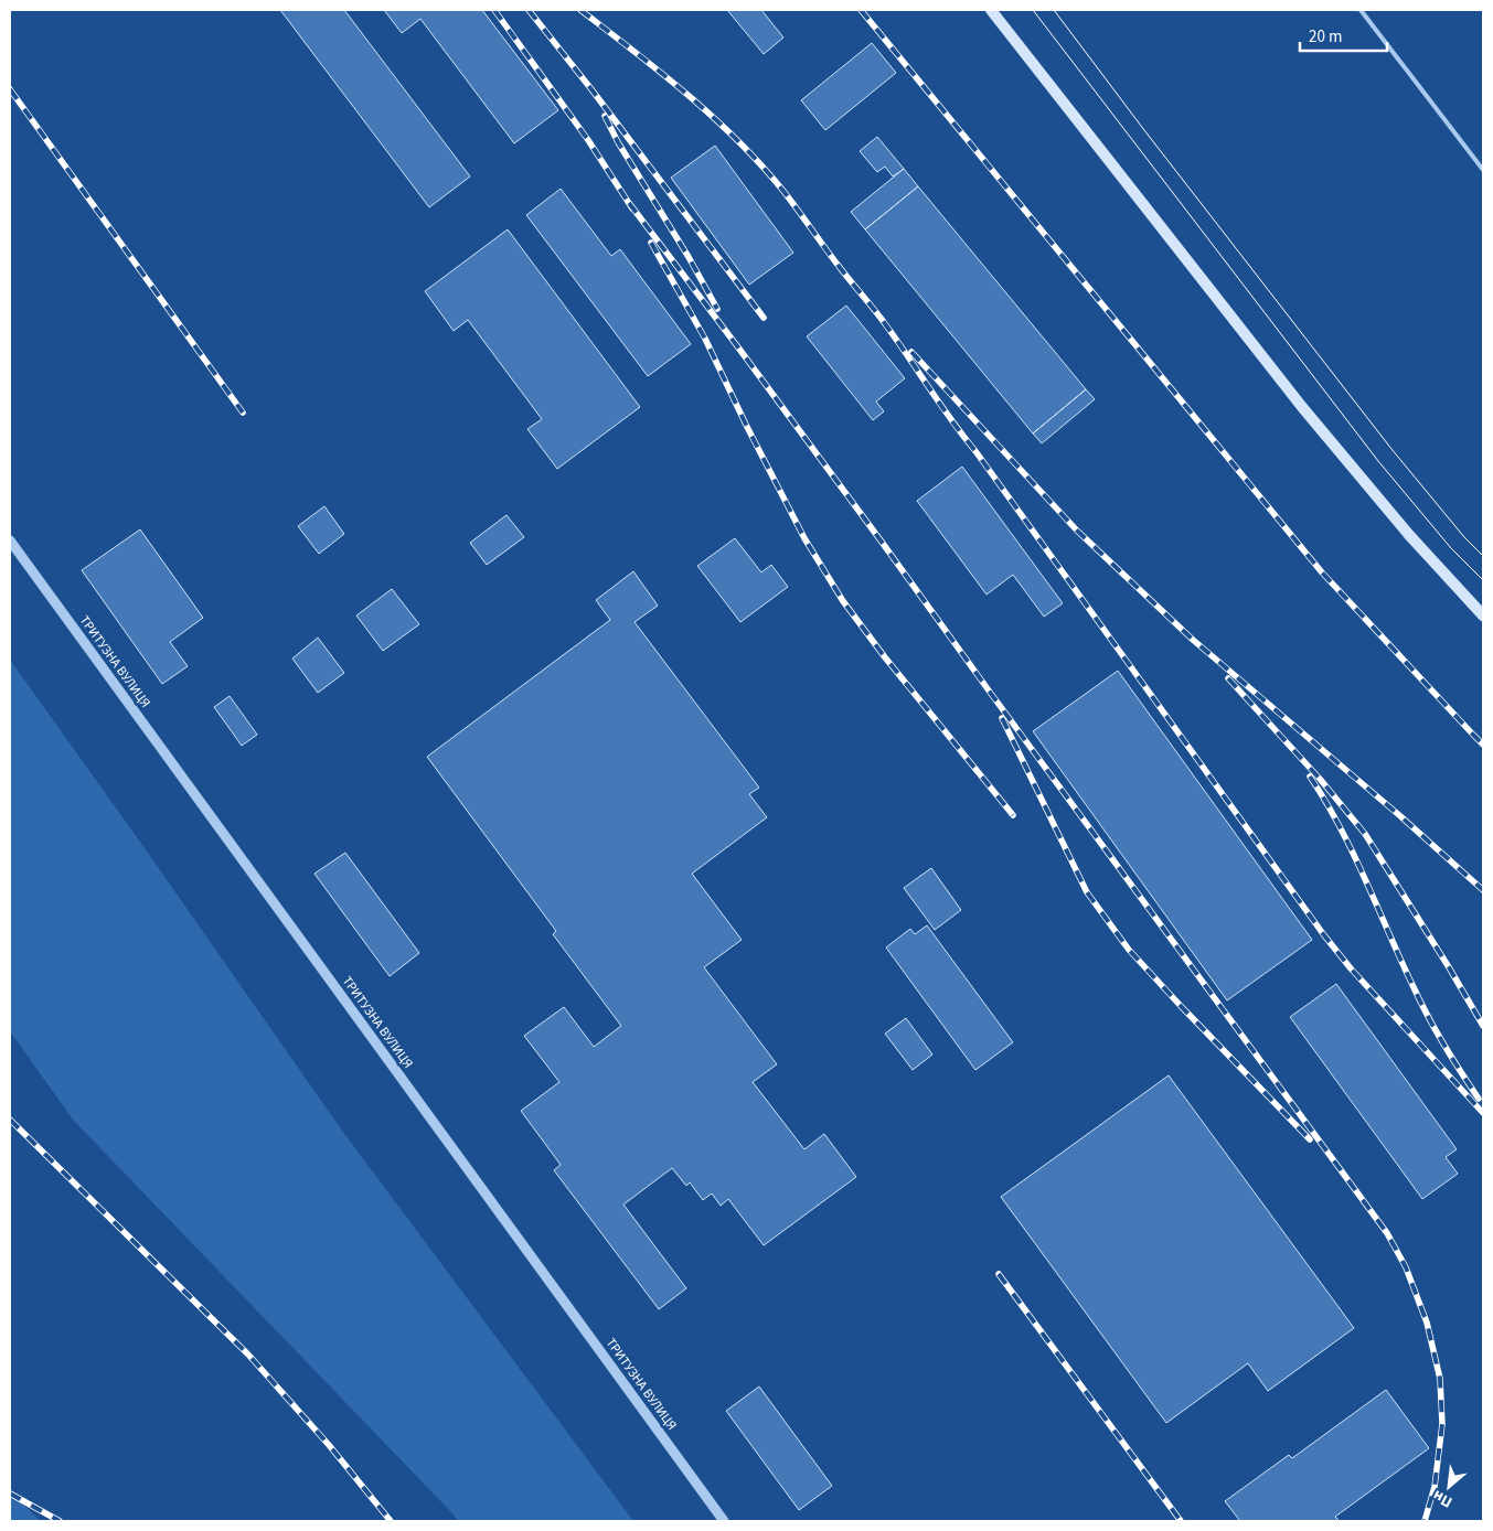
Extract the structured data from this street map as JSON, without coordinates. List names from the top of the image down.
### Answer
{
  "streets": {
    "street": ["ТРИТУЗНА ВУЛИЦЯ"]
  },
  "scale_bar": "20 m",
  "north": "bottom left"
}
